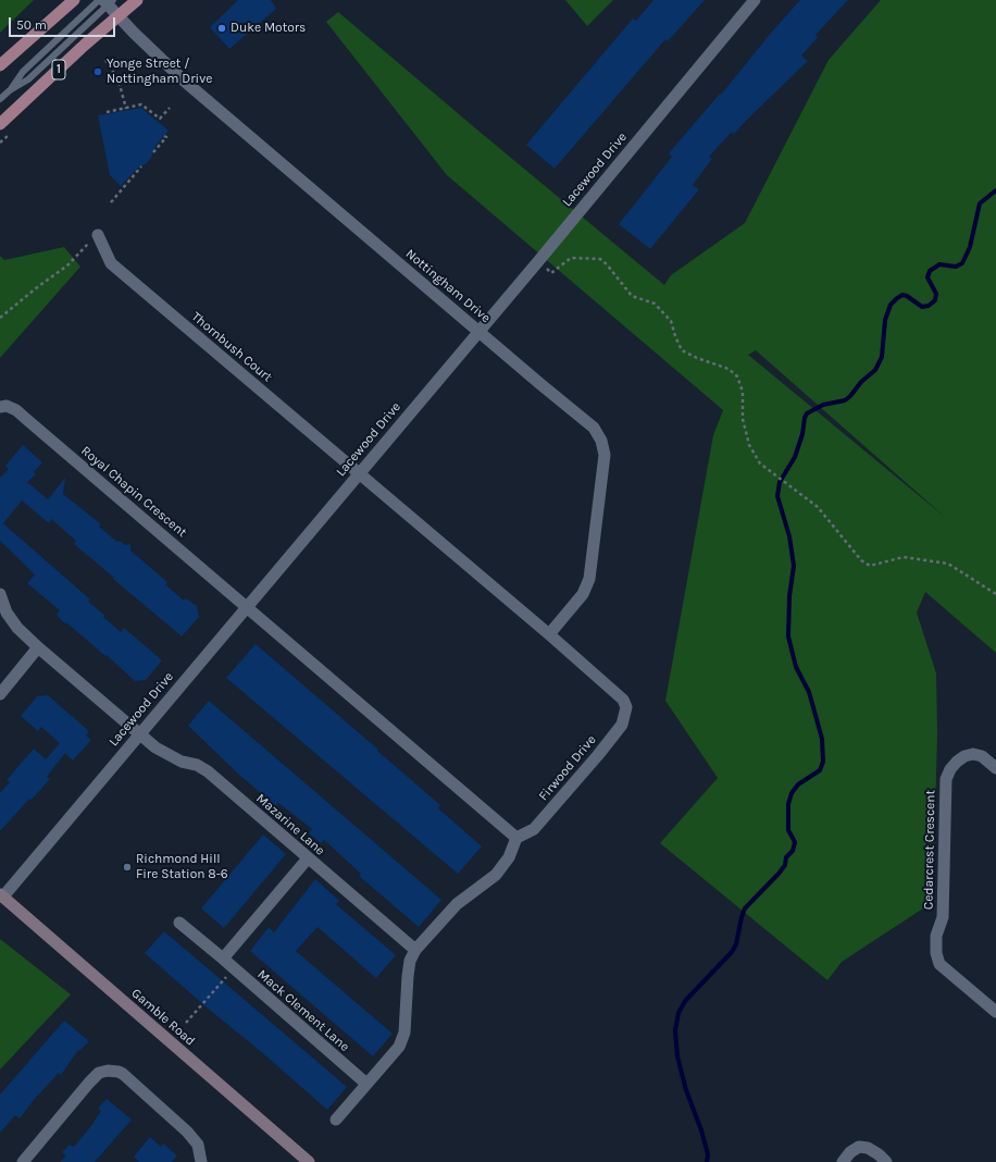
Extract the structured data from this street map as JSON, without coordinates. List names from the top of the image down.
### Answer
{
  "streets": {
    "main road": ["1", "Gamble Road"],
    "street": [
      "Lacewood Drive",
      "Nottingham Drive",
      "Thornbush Court",
      "Royal Chapin Crescent",
      "Firwood Drive",
      "Mazarine Lane",
      "Cedarcrest Crescent",
      "Mack Clement Lane"
    ]
  },
  "crossings": [
    ["1", "Nottingham Drive"],
    ["Lacewood Drive", "Nottingham Drive"],
    ["Lacewood Drive", "Thornbush Court"],
    ["Lacewood Drive", "Royal Chapin Crescent"],
    ["Lacewood Drive", "Firwood Drive"],
    ["Lacewood Drive", "Mazarine Lane"],
    ["Lacewood Drive", "Gamble Road"],
    ["Nottingham Drive", "Firwood Drive"],
    ["Thornbush Court", "Firwood Drive"]
  ],
  "places": ["Duke Motors", "Yonge Street / Nottingham Drive", "Richmond Hill Fire Station 8-6"],
  "scale_bar": "50 m"
}
